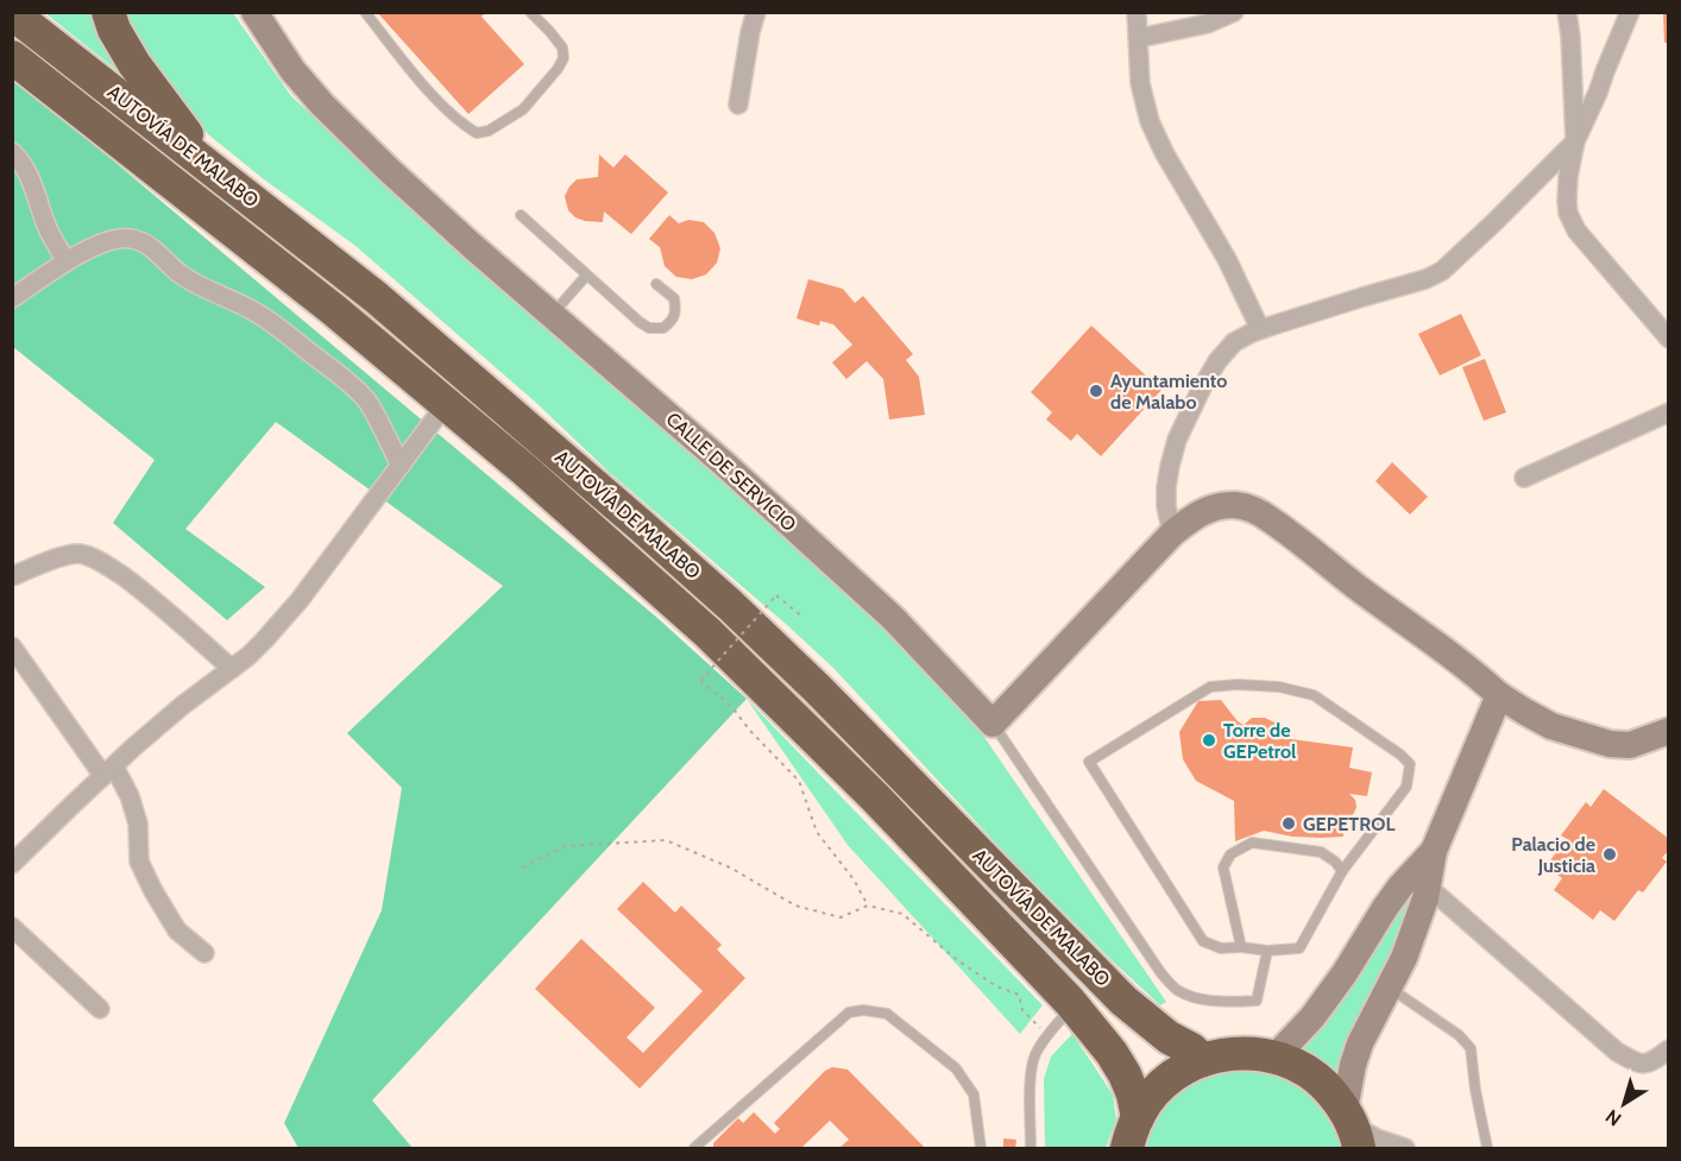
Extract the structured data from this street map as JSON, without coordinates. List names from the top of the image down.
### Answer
{
  "streets": {
    "highway": ["AUTOVÍA DE MALABO"],
    "street": ["CALLE DE SERVICIO"]
  },
  "places": [
    "Ayuntamiento de Malabo",
    "Torre de GEPetrol",
    "GEPETROL",
    "Palacio de Justicia"
  ],
  "north": "bottom left"
}
